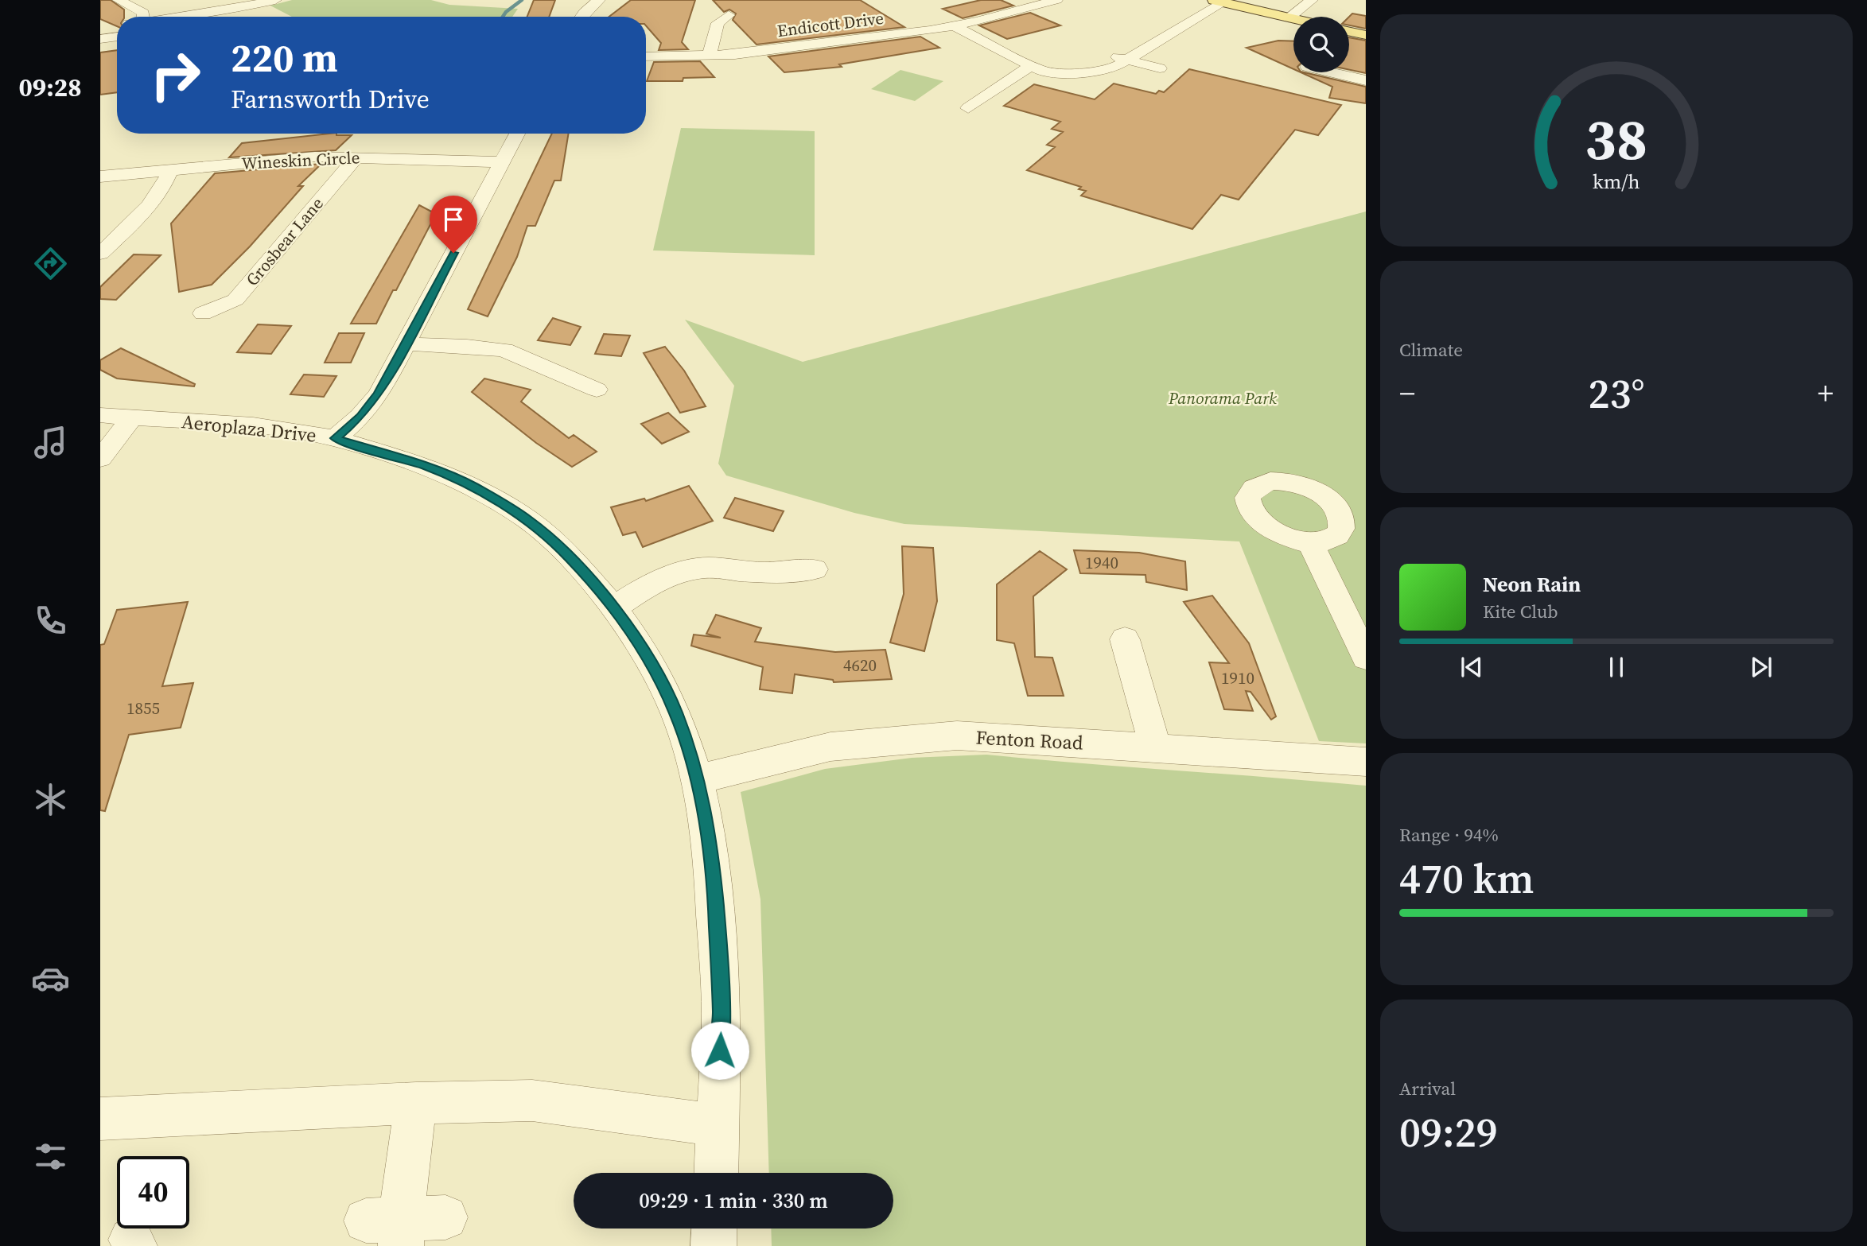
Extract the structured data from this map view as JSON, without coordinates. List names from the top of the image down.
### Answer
{
  "streets": {
    "street": [
      "Endicott Drive",
      "Wineskin Circle",
      "Grosbear Lane",
      "Aeroplaza Drive",
      "Fenton Road"
    ]
  },
  "crossings": [
    ["Wineskin Circle", "Grosbear Lane"],
    ["Aeroplaza Drive", "Fenton Road"]
  ],
  "parks": ["Panorama Park"],
  "house_numbers": [
    "1940",
    "4620",
    "1910",
    "1855"
  ],
  "page": {
    "tabs": "09:28",
    "turn": ["220 m", "Farnsworth Drive"],
    "tile": [
      "Climate",
      ["Range · 94%", "470 km"],
      ["Arrival", "09:29"]
    ],
    "heat": ["−", "23°", "+"],
    "song": ["Neon Rain", "Kite Club"],
    "limit": "40",
    "trip": "09:29 · 1 min · 330 m",
    "gauge": ["38", "km/h"]
  }
}
